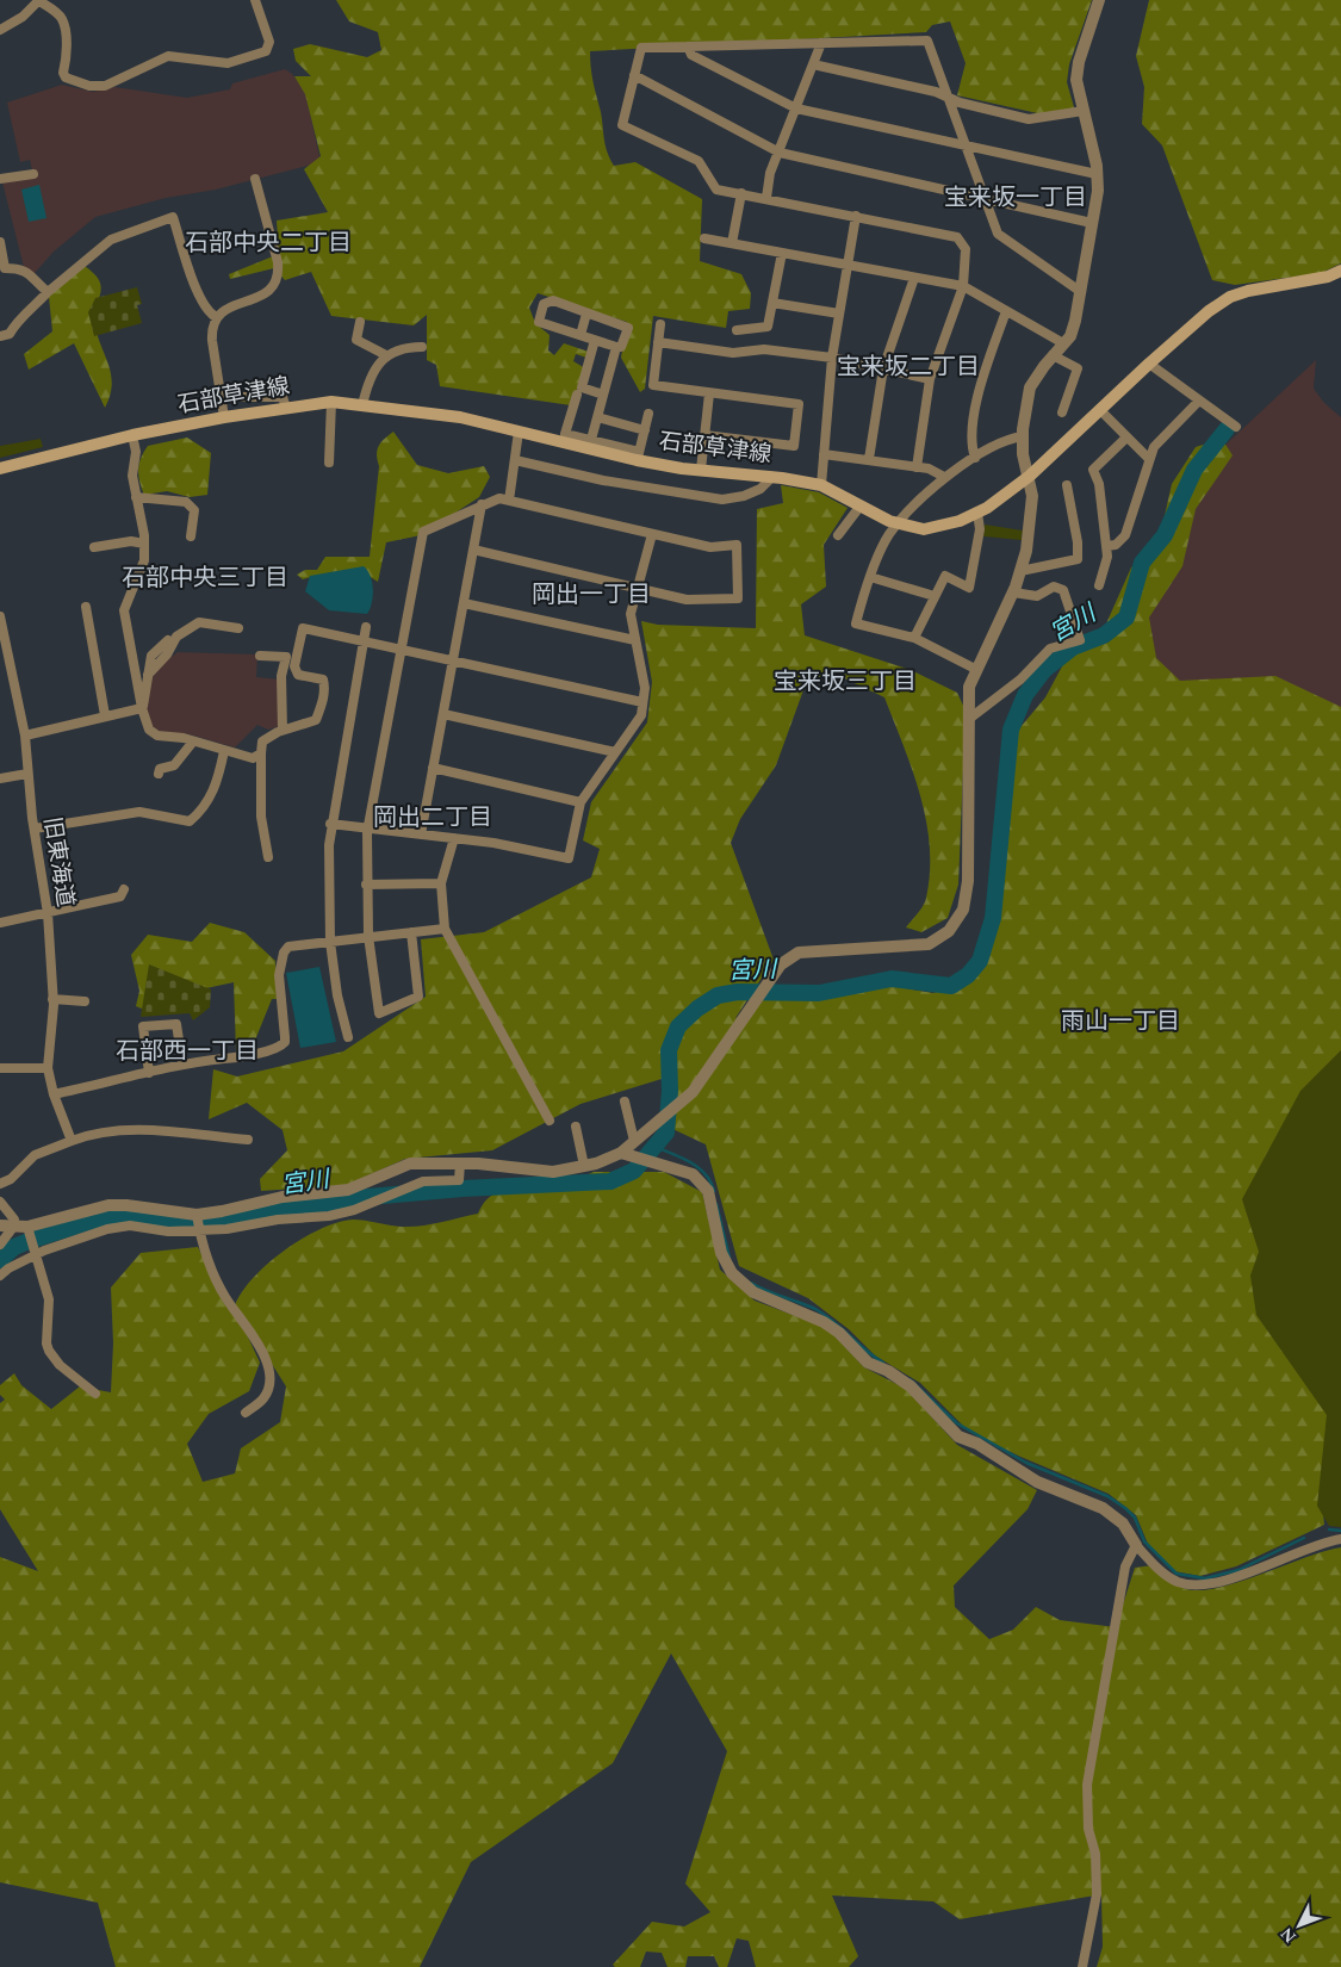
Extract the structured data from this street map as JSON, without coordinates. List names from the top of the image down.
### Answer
{
  "streets": {
    "main road": ["石部草津線"],
    "street": ["旧東海道"]
  },
  "districts": [
    "宝来坂一丁目",
    "石部中央二丁目",
    "宝来坂二丁目",
    "石部中央三丁目",
    "岡出一丁目",
    "宝来坂三丁目",
    "岡出二丁目",
    "雨山一丁目",
    "石部西一丁目"
  ],
  "water": ["宮川"],
  "north": "bottom left"
}
